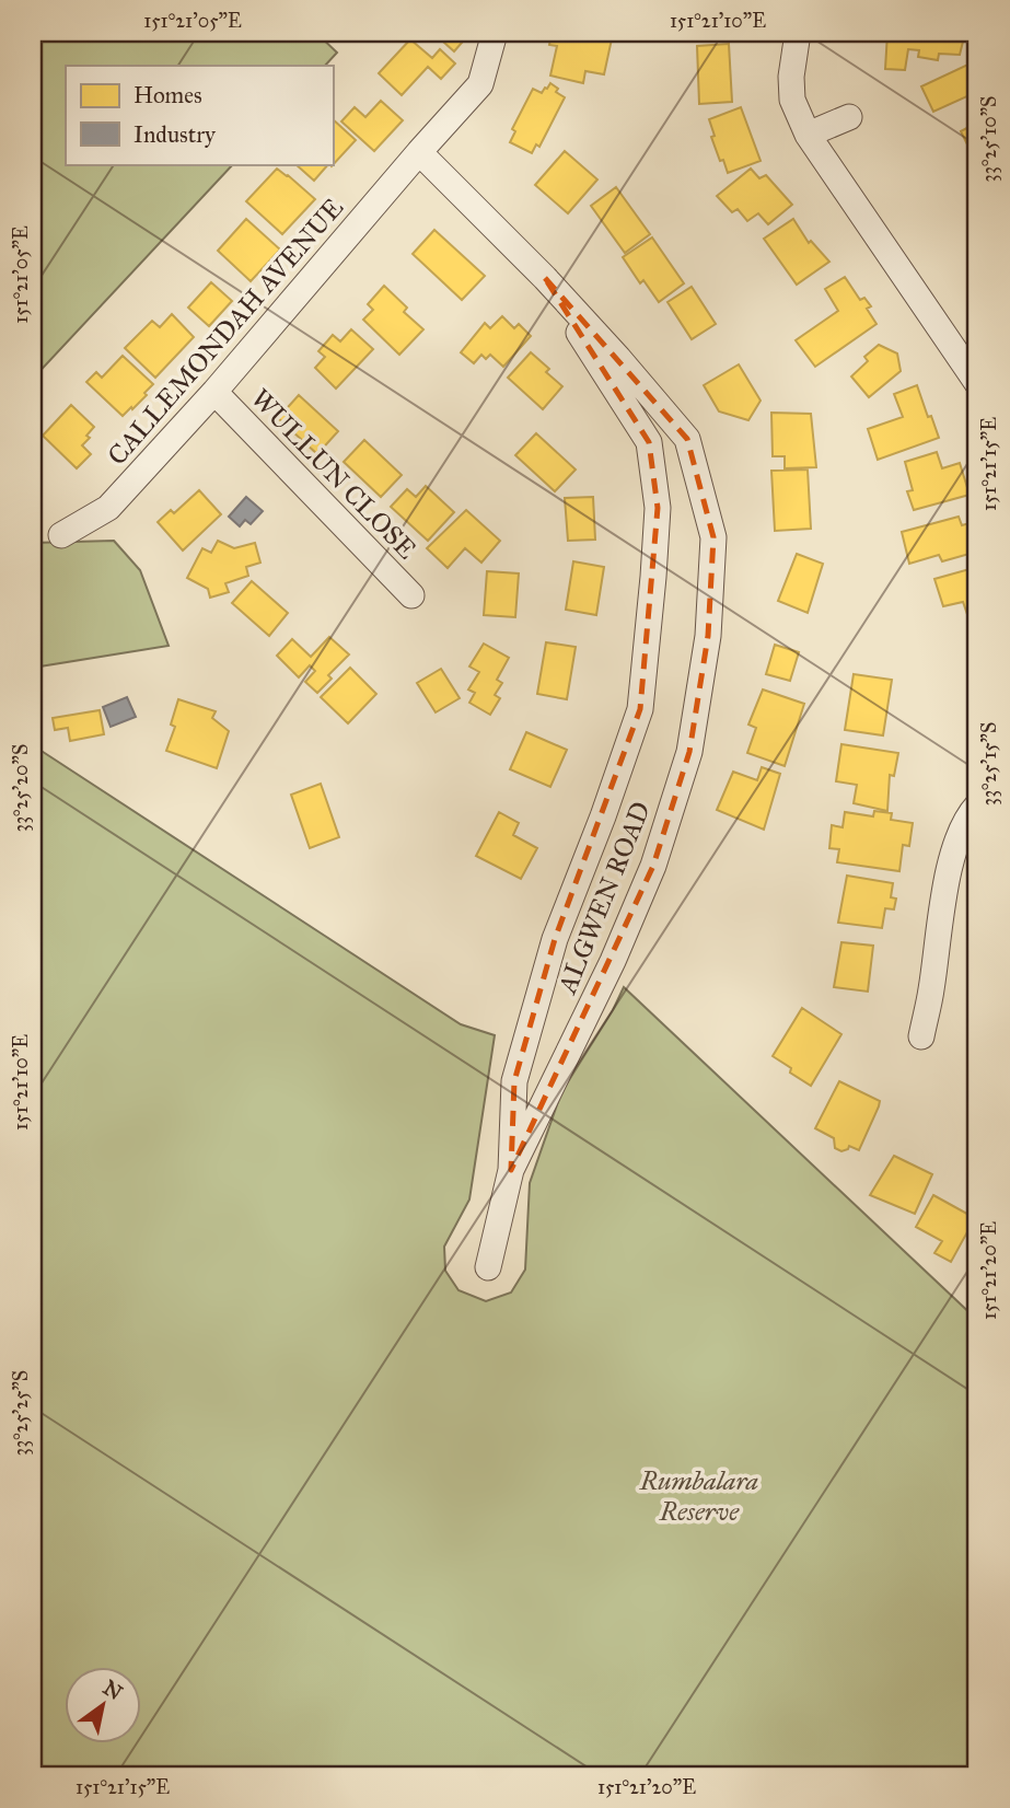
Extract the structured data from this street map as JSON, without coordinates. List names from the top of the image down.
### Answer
{
  "streets": {
    "street": ["CALLEMONDAH AVENUE", "WULLUN CLOSE", "ALGWEN ROAD"]
  },
  "crossings": [
    ["CALLEMONDAH AVENUE", "WULLUN CLOSE"],
    ["CALLEMONDAH AVENUE", "ALGWEN ROAD"]
  ],
  "parks": ["Rumbalara Reserve"],
  "legend": ["Homes", "Industry"],
  "north": "top right",
  "coordinates": [
    "151°21'05\"E",
    "151°21'10\"E",
    "33°25'10\"S",
    "151°21'15\"E",
    "33°25'15\"S",
    "33°25'20\"S",
    "151°21'20\"E",
    "33°25'25\"S"
  ]
}
